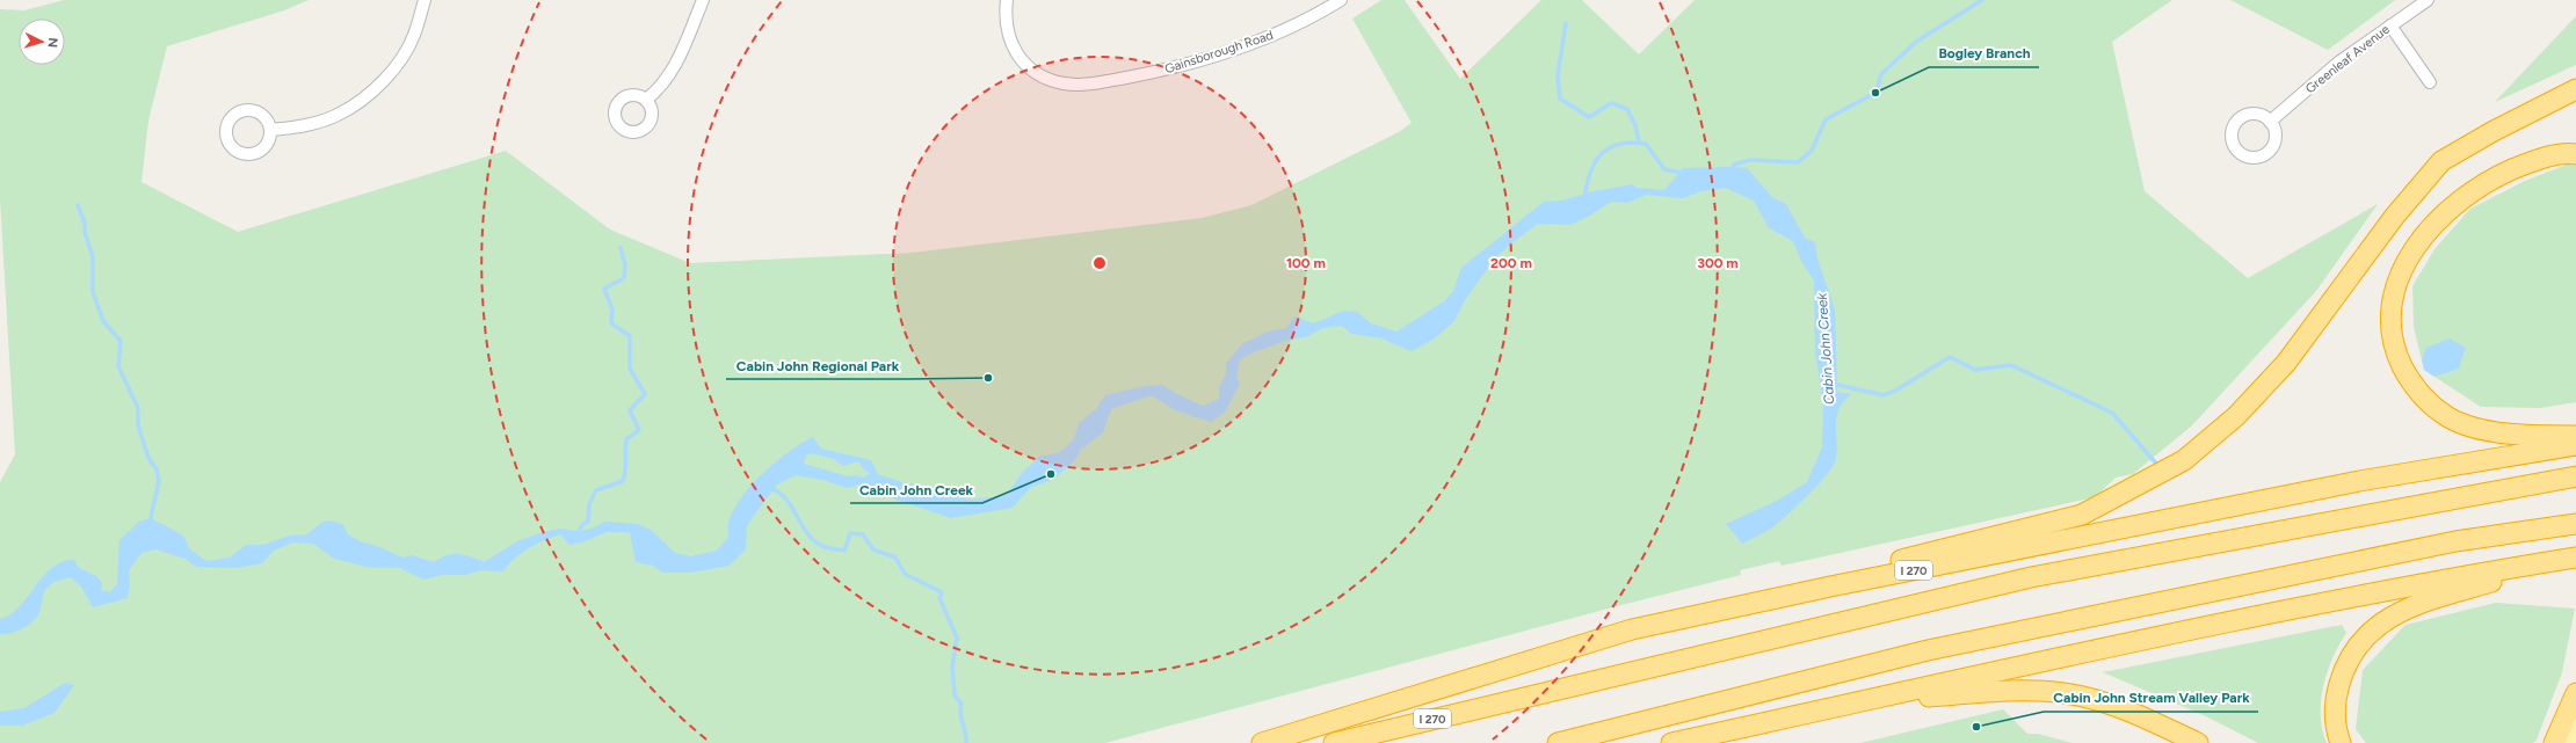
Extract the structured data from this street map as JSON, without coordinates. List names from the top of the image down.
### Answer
{
  "streets": {
    "highway": ["I 270"],
    "street": ["Gainsborough Road", "Greenleaf Avenue"]
  },
  "water": ["Cabin John Creek"],
  "places": [
    "Bogley Branch",
    "Cabin John Regional Park",
    "Cabin John Creek",
    "Cabin John Stream Valley Park"
  ],
  "north": "right",
  "rings": ["100 m", "200 m", "300 m"]
}
